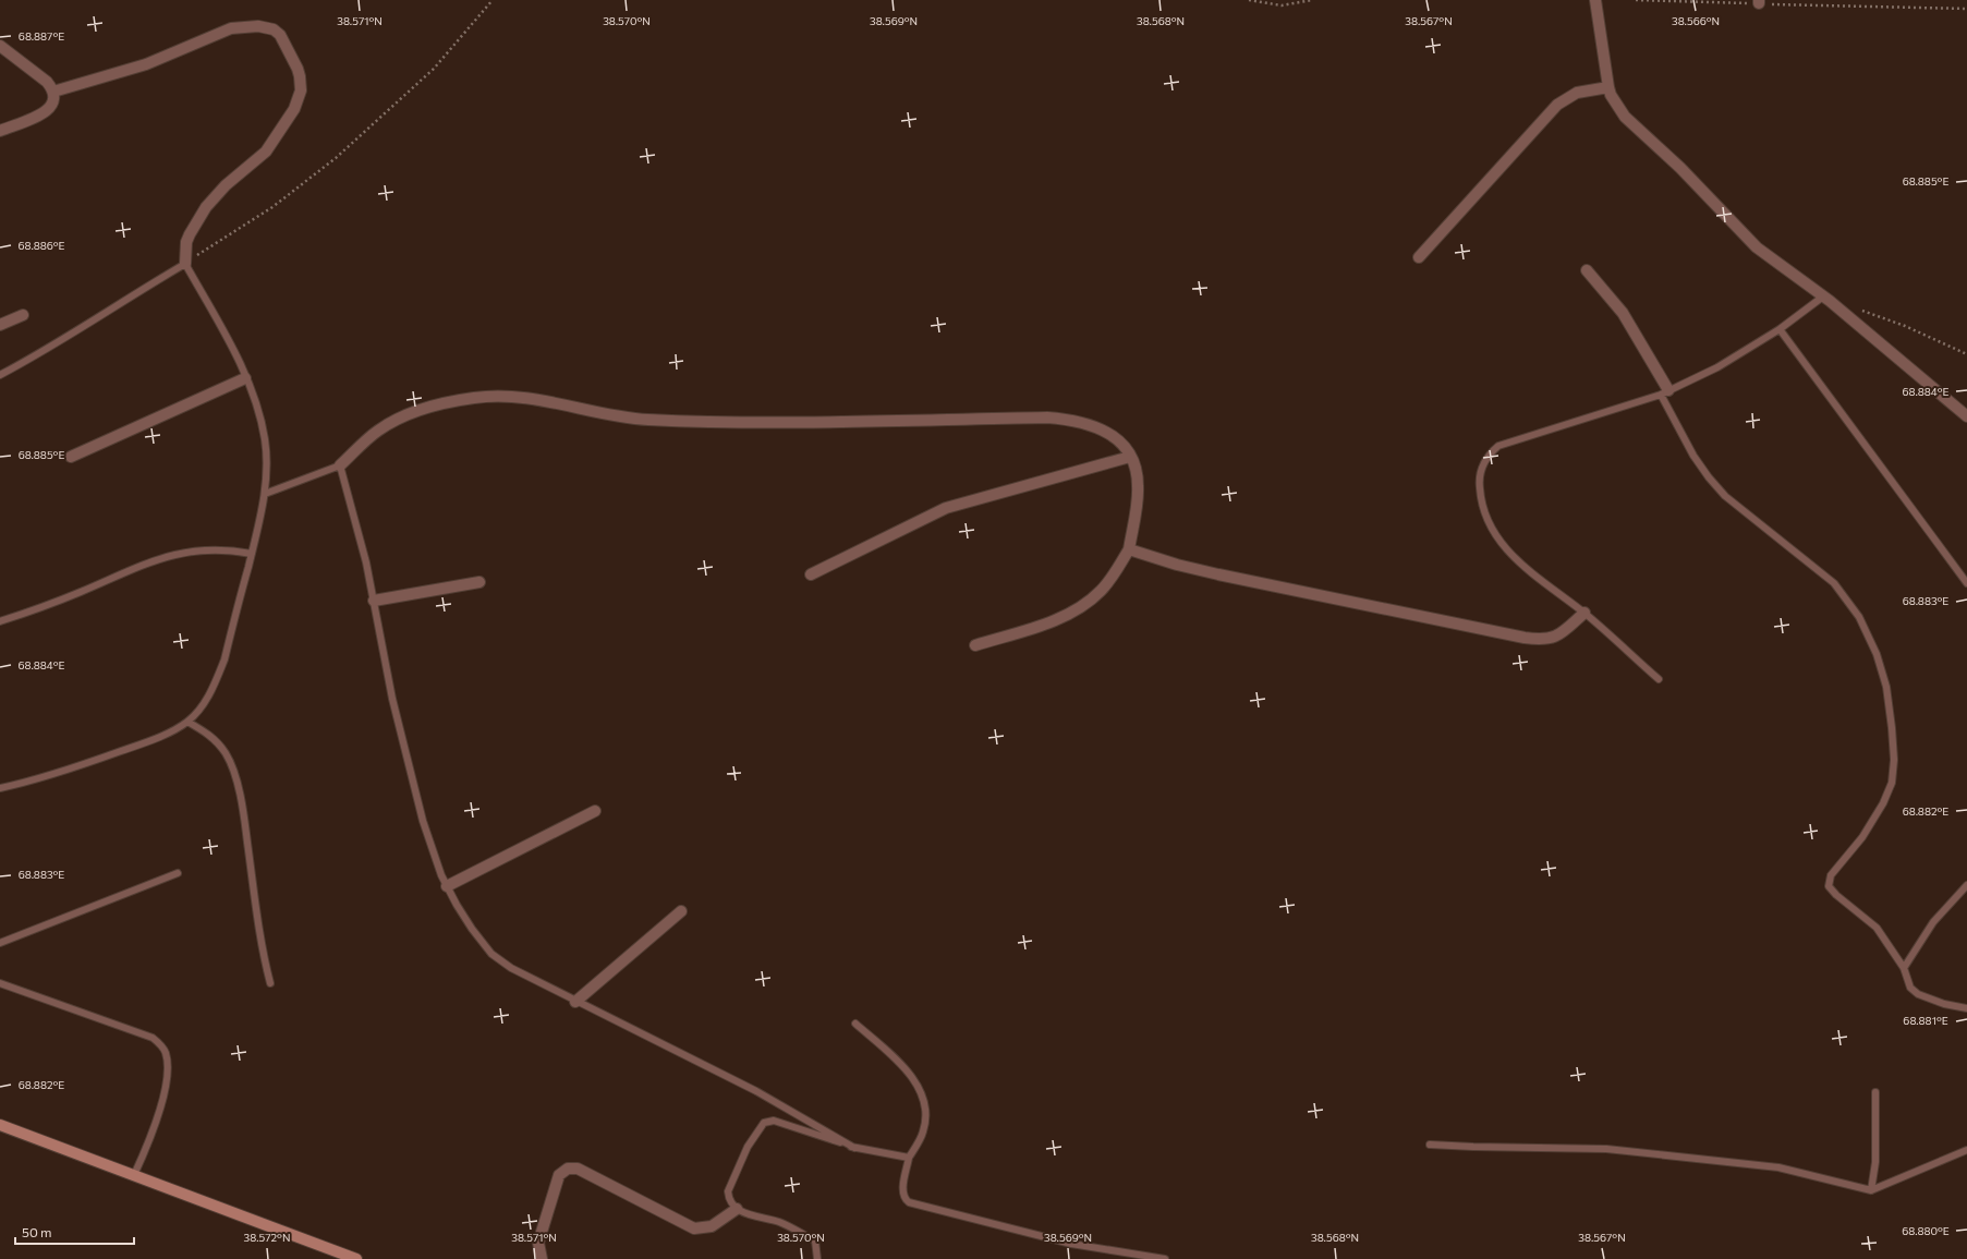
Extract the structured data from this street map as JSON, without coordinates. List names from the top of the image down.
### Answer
{
  "scale_bar": "50 m",
  "coordinates": [
    "38.571°N",
    "38.570°N",
    "38.569°N",
    "38.568°N",
    "38.567°N",
    "38.566°N",
    "68.887°E",
    "68.885°E",
    "68.886°E",
    "68.884°E",
    "68.883°E",
    "68.882°E",
    "68.881°E",
    "68.880°E",
    "38.572°N"
  ]
}
